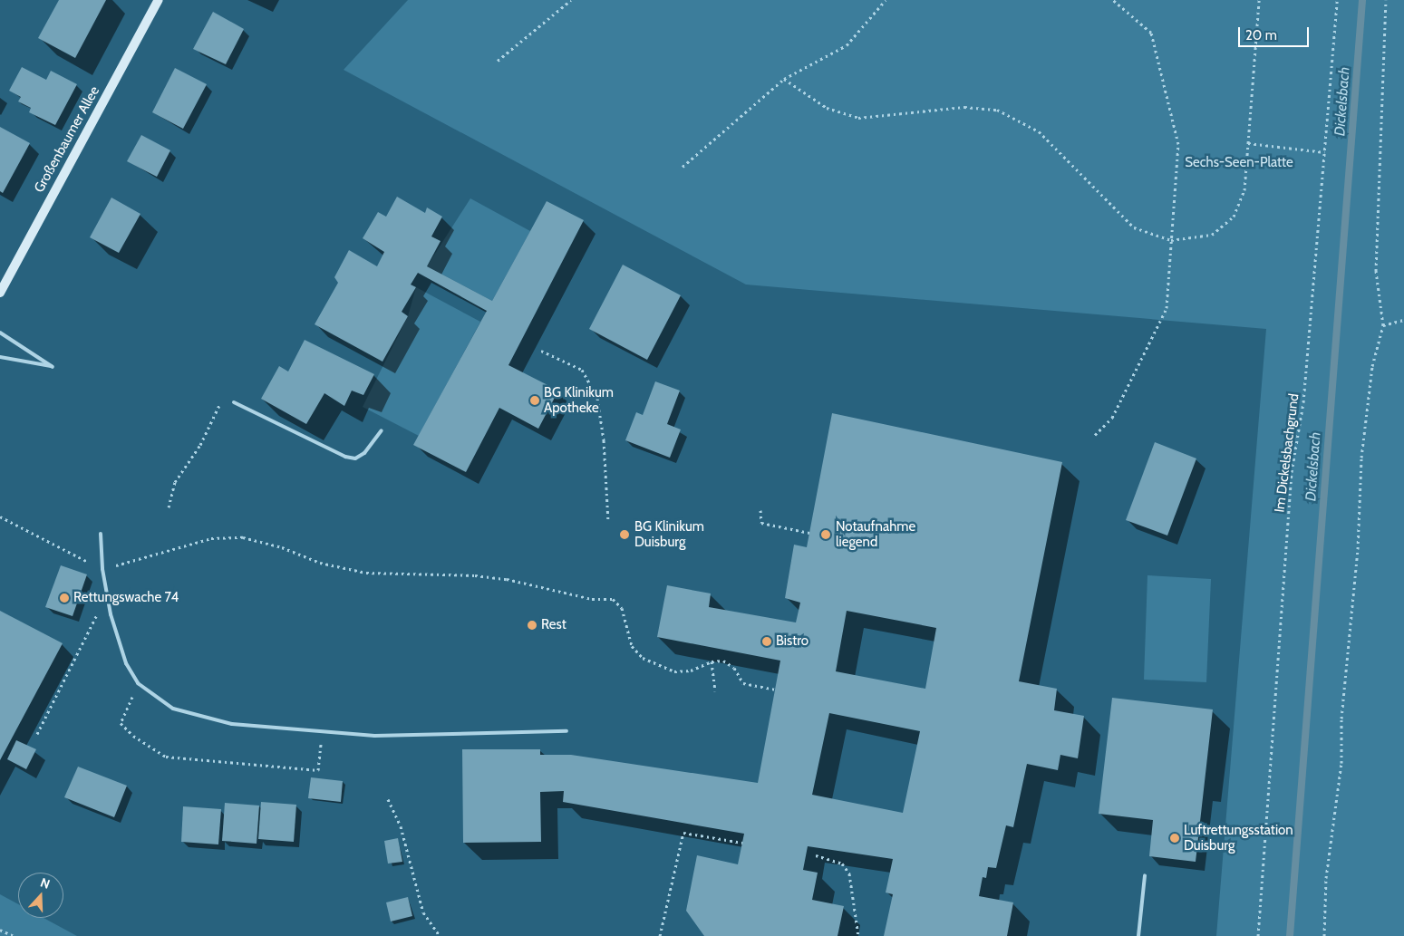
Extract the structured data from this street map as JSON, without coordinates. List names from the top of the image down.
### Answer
{
  "streets": {
    "main road": ["Großenbaumer Allee"],
    "path": ["Im Dickelsbachgrund"]
  },
  "water": ["Dickelsbach"],
  "parks": ["Sechs-Seen-Platte"],
  "places": [
    "BG Klinikum Apotheke",
    "BG Klinikum Duisburg",
    "Notaufnahme liegend",
    "Rettungswache 74",
    "Rest",
    "Bistro",
    "Luftrettungsstation Duisburg"
  ],
  "scale_bar": "20 m",
  "north": "top"
}
